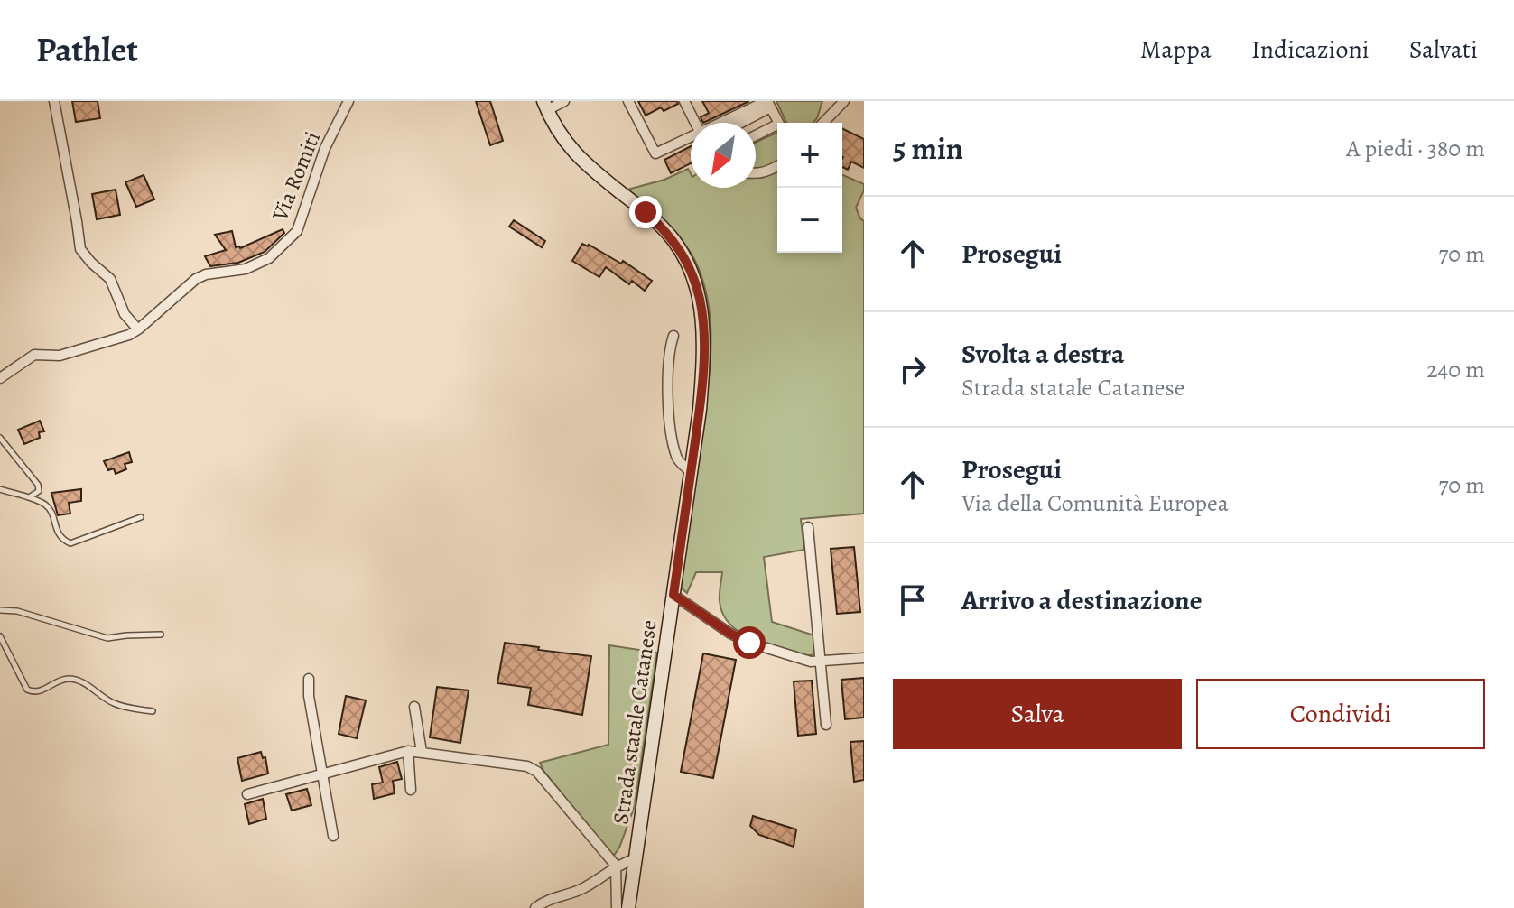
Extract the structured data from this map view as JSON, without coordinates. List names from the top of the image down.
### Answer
{
  "streets": {
    "main road": ["Strada statale Catanese"],
    "street": ["Via Romiti"]
  },
  "north": "bottom left",
  "page": {
    "header": "Pathlet",
    "nav": ["Mappa", "Indicazioni", "Salvati"],
    "heading": ["5 min", "A piedi · 380 m"],
    "map_buttons": ["+", "−"],
    "list": [
      ["Prosegui", "70 m"],
      ["Svolta a destra", "Strada statale Catanese", "240 m"],
      ["Prosegui", "Via della Comunità Europea", "70 m"],
      "Arrivo a destinazione"
    ],
    "buttons": ["Salva", "Condividi"]
  }
}
